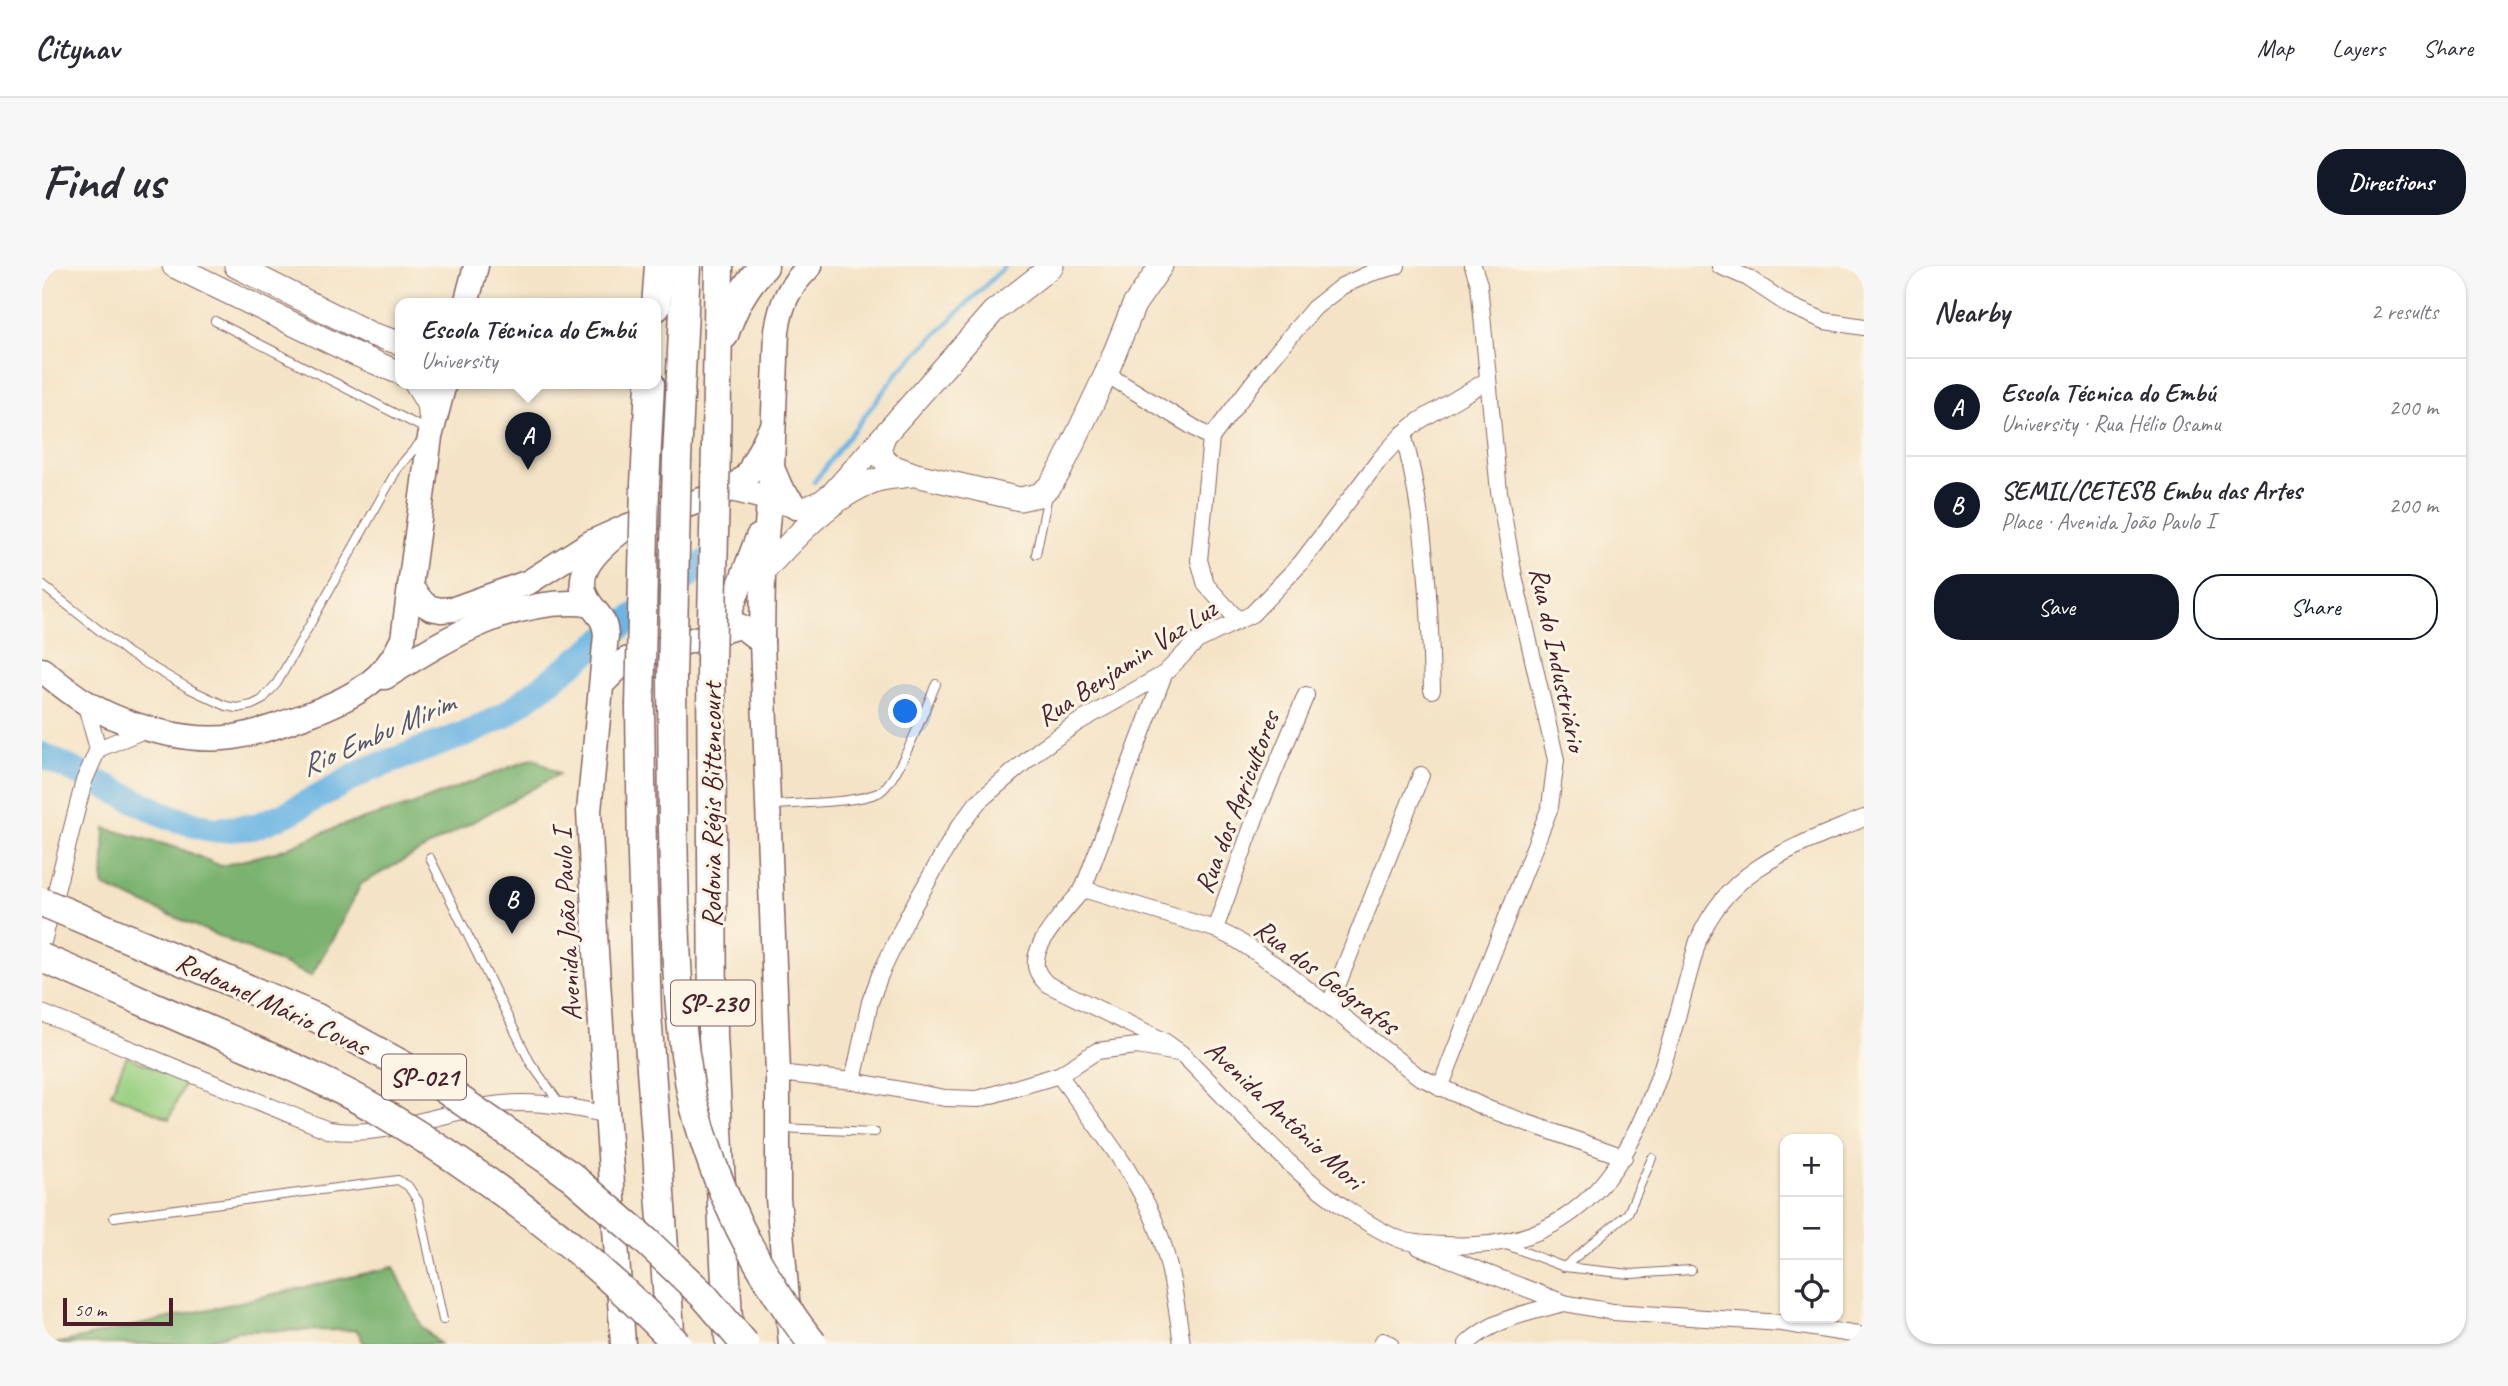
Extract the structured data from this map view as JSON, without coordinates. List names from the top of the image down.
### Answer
{
  "streets": {
    "highway": [
      "Rodovia Régis Bittencourt",
      "Rodoanel Mário Covas",
      "SP-230",
      "SP-021"
    ],
    "main road": ["Avenida João Paulo I"],
    "street": [
      "Rua do Industriário",
      "Rua Benjamin Vaz Luz",
      "Rua dos Agricultores",
      "Rua dos Geógrafos",
      "Avenida Antônio Mori"
    ]
  },
  "crossings": [
    ["Rua do Industriário", "Rua Benjamin Vaz Luz"],
    ["Rua do Industriário", "Rua dos Geógrafos"],
    ["Rua Benjamin Vaz Luz", "Avenida Antônio Mori"],
    ["Rua dos Agricultores", "Rua dos Geógrafos"],
    ["Rua dos Geógrafos", "Avenida Antônio Mori"]
  ],
  "water": ["Rio Embu Mirim"],
  "scale_bar": "50 m",
  "page": {
    "header": "Citynav",
    "nav": ["Map", "Layers", "Share"],
    "buttons": [
      "Directions",
      ["Save", "Share"]
    ],
    "title": "Find us",
    "heading": ["Nearby", "2 results"],
    "popup": ["Escola Técnica do Embú", "University"],
    "list": [
      {
        "mark": "A",
        "name": "Escola Técnica do Embú",
        "note": "University · Rua Hélio Osamu",
        "value": "200 m"
      },
      {
        "mark": "B",
        "name": "SEMIL/CETESB Embu das Artes",
        "note": "Place · Avenida João Paulo I",
        "value": "200 m"
      }
    ],
    "pins": ["A", "B"],
    "map_buttons": ["+", "−"],
    "scale": "50 m"
  }
}
